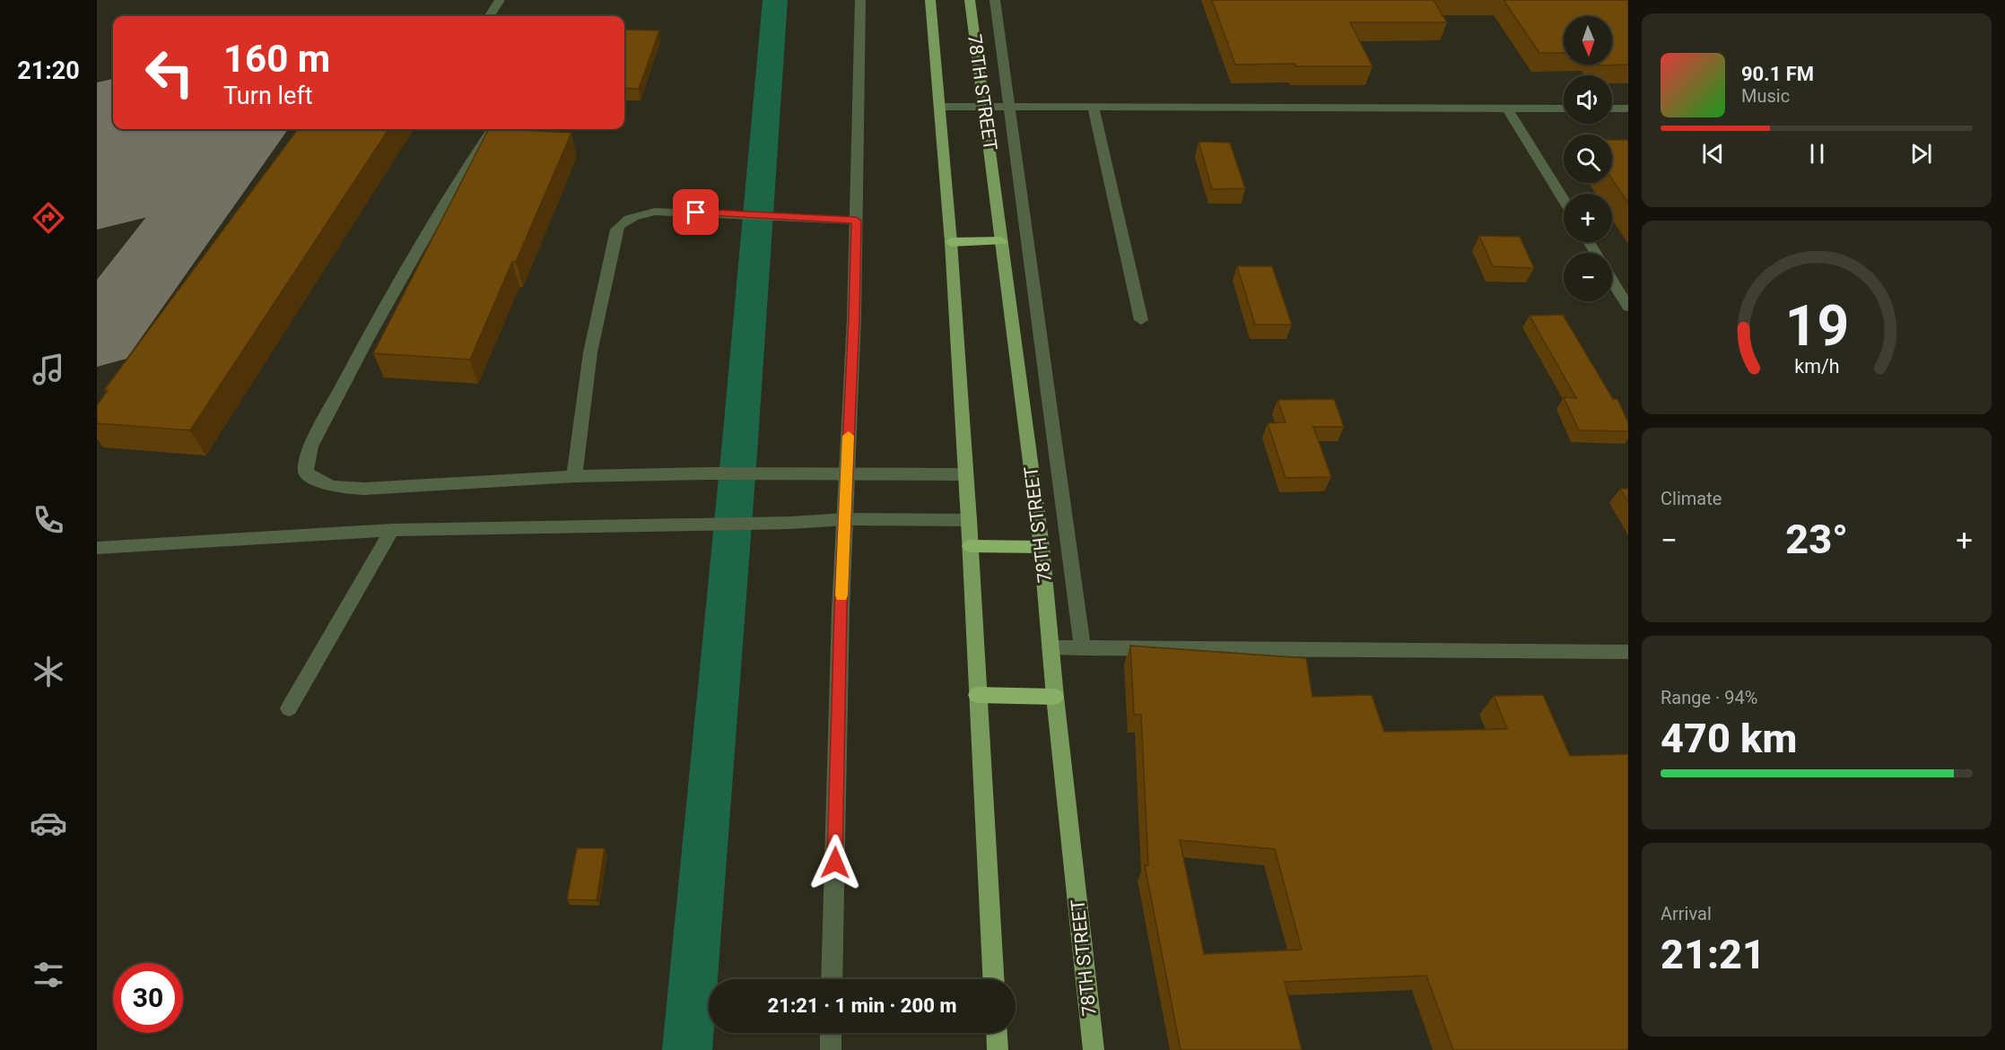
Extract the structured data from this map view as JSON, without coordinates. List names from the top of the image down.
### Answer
{
  "streets": {
    "main road": ["78TH STREET"]
  },
  "north": "bottom",
  "page": {
    "tabs": "21:20",
    "map_buttons": ["+", "−"],
    "turn": ["160 m", "Turn left"],
    "song": ["90.1 FM", "Music"],
    "tile": [
      "Climate",
      ["Range · 94%", "470 km"],
      ["Arrival", "21:21"]
    ],
    "heat": ["−", "23°", "+"],
    "limit": "30",
    "trip": "21:21 · 1 min · 200 m",
    "gauge": ["19", "km/h"]
  }
}
